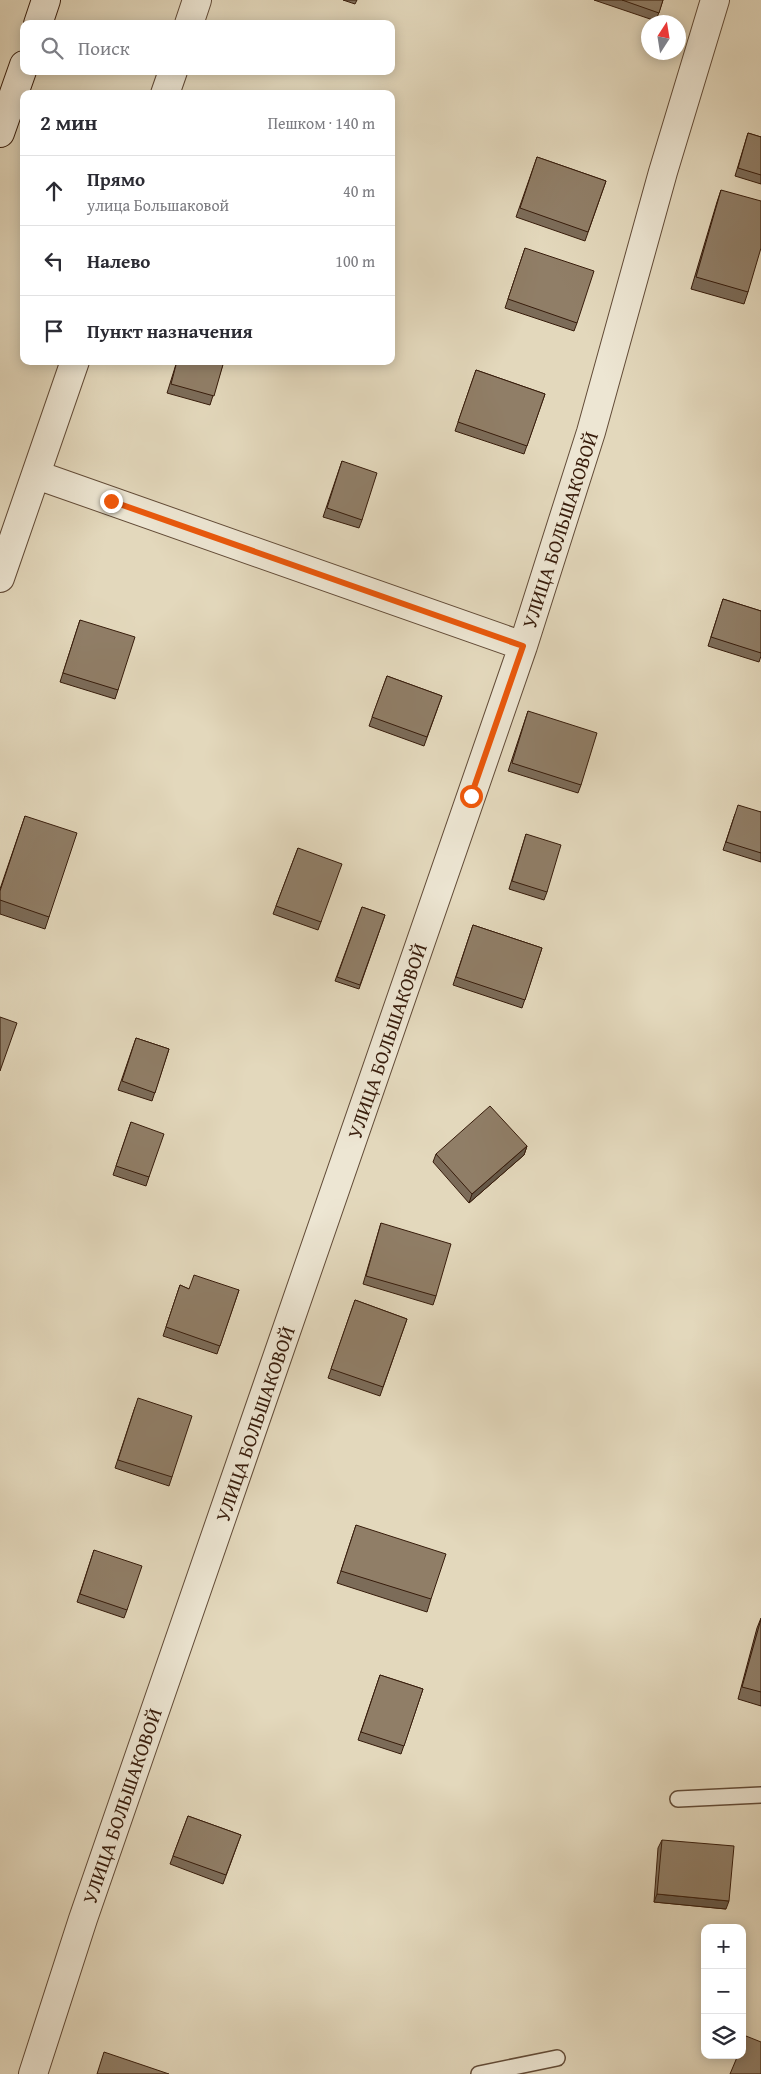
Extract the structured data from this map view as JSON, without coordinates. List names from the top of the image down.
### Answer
{
  "streets": {
    "street": ["УЛИЦА БОЛЬШАКОВОЙ"]
  },
  "north": "top",
  "page": {
    "search": "Поиск",
    "heading": ["2 мин", "Пешком · 140 m"],
    "list": [
      ["Прямо", "улица Большаковой", "40 m"],
      ["Налево", "100 m"],
      "Пункт назначения"
    ],
    "map_buttons": ["+", "−"]
  }
}
